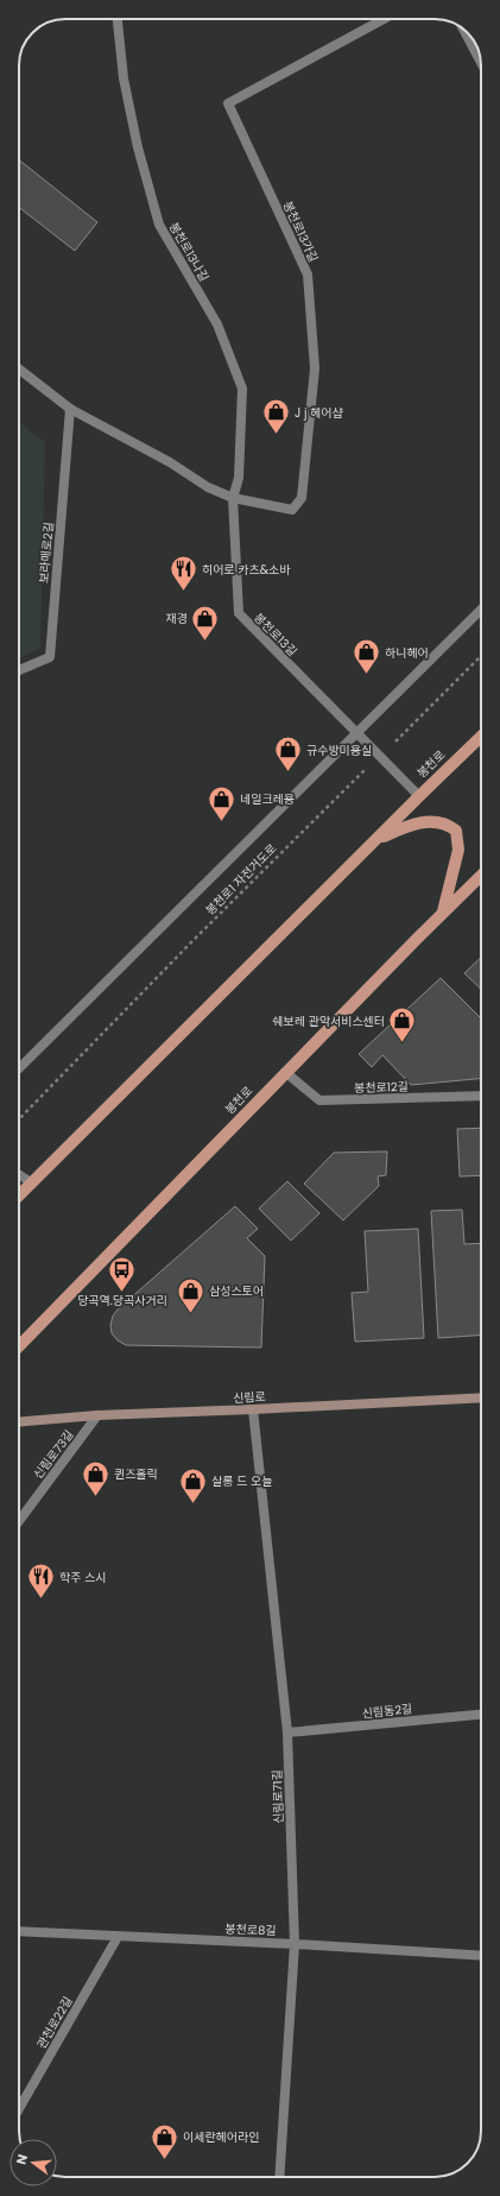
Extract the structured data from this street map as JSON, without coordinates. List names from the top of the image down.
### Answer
{
  "streets": {
    "main road": ["봉천로", "신림로"],
    "street": [
      "봉천로13가길",
      "봉천로13나길",
      "보라매로2길",
      "봉천로13길",
      "봉천로12길",
      "신림로73길",
      "신림동2길",
      "신림로71길",
      "봉천로8길",
      "관천로22길"
    ],
    "path": ["봉천로1 자전거도로"]
  },
  "crossings": [
    ["봉천로13가길", "봉천로13나길"],
    ["봉천로13가길", "봉천로13길"],
    ["봉천로13나길", "봉천로13길"],
    ["봉천로13길", "봉천로"],
    ["봉천로13길", "봉천로1 자전거도로"],
    ["봉천로", "봉천로12길"],
    ["신림로", "신림로73길"],
    ["신림로", "신림로71길"],
    ["신림동2길", "신림로71길"],
    ["신림로71길", "봉천로8길"],
    ["봉천로8길", "관천로22길"]
  ],
  "places": {
    "shop": [
      "J j 헤어샵",
      "재경",
      "하니헤어",
      "규수방미용실",
      "네일크레용",
      "쉐보레 관악서비스센터",
      "삼성스토어",
      "퀸즈홀릭",
      "살롱 드 오늘",
      "이세란헤어라인"
    ],
    "restaurant": ["히어로 카츠&소바", "학주 스시"],
    "bus stop": ["당곡역.당곡사거리"]
  },
  "north": "left"
}
